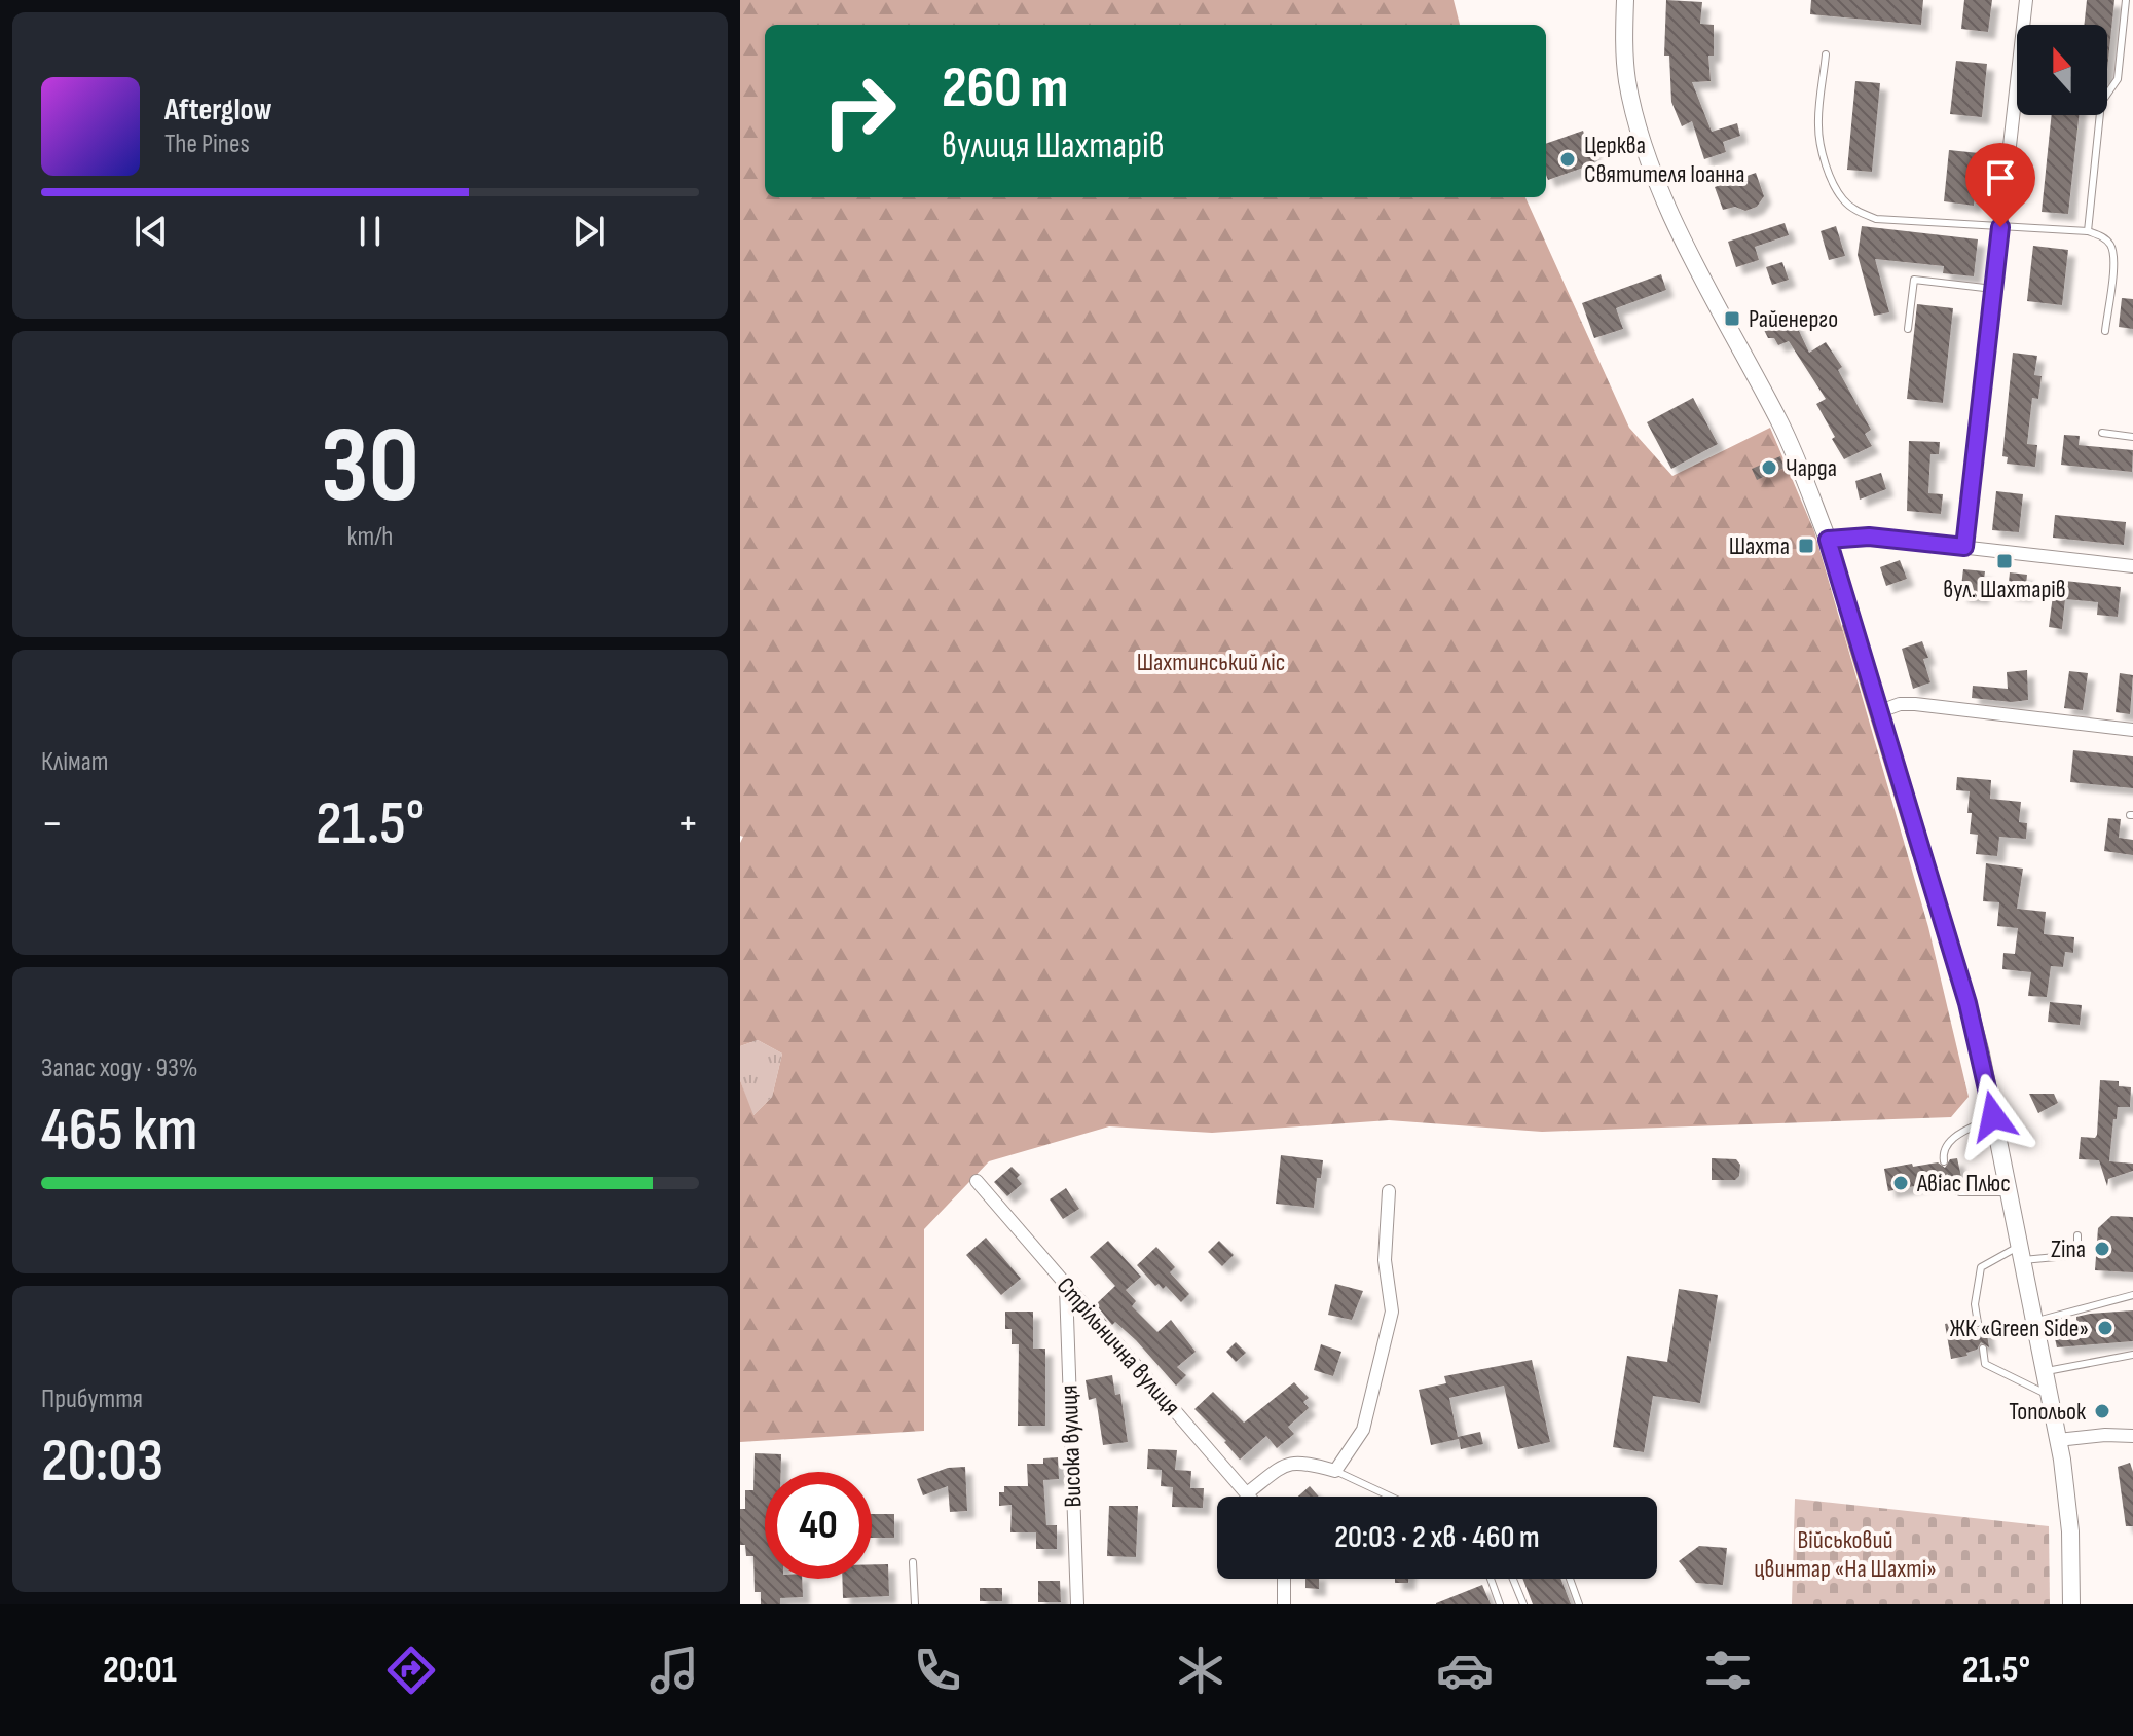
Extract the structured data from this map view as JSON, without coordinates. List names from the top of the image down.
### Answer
{
  "streets": {
    "street": ["Стрільнична вулиця", "Висока вулиця"]
  },
  "crossings": [
    ["Стрільнична вулиця", "Висока вулиця"]
  ],
  "parks": ["Шахтинський ліс", "Військовий цвинтар «На Шахті»"],
  "places": {
    "other": [
      "Церква Святителя Іоанна",
      "Чарда",
      "Авіас Плюс",
      "Zina",
      "ЖК «Green Side»",
      "Топольок"
    ],
    "transit": ["Райенерго", "Шахта", "вул. Шахтарів"]
  },
  "north": "top",
  "page": {
    "turn": ["260 m", "вулиця Шахтарів"],
    "song": ["Afterglow", "The Pines"],
    "tile": [
      ["30", "km/h"],
      "Клімат",
      ["Запас ходу · 93%", "465 km"],
      ["Прибуття", "20:03"]
    ],
    "heat": ["−", "21.5°", "+"],
    "limit": "40",
    "trip": "20:03 · 2 хв · 460 m",
    "tabs": ["20:01", "21.5°"]
  }
}
